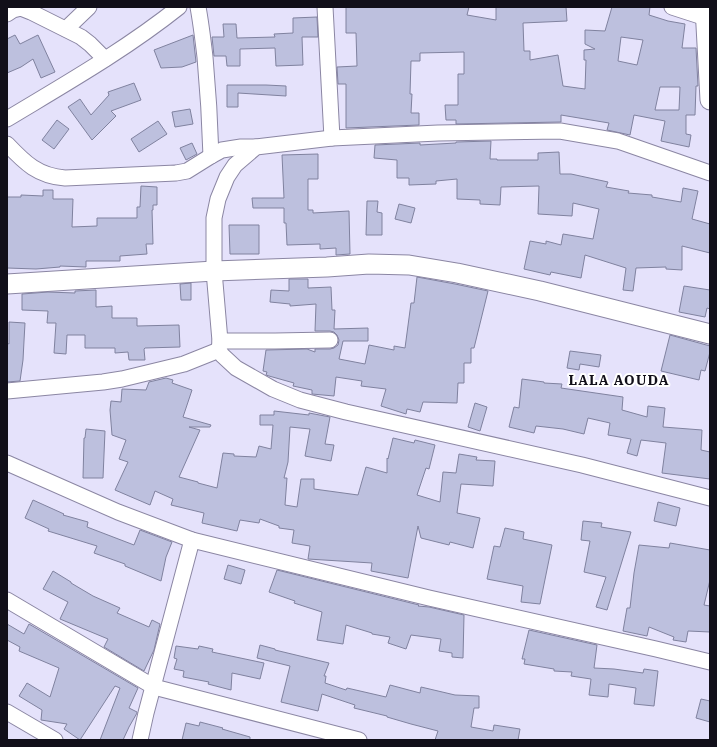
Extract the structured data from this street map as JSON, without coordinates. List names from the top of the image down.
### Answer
{
  "districts": ["LALA AOUDA"]
}
